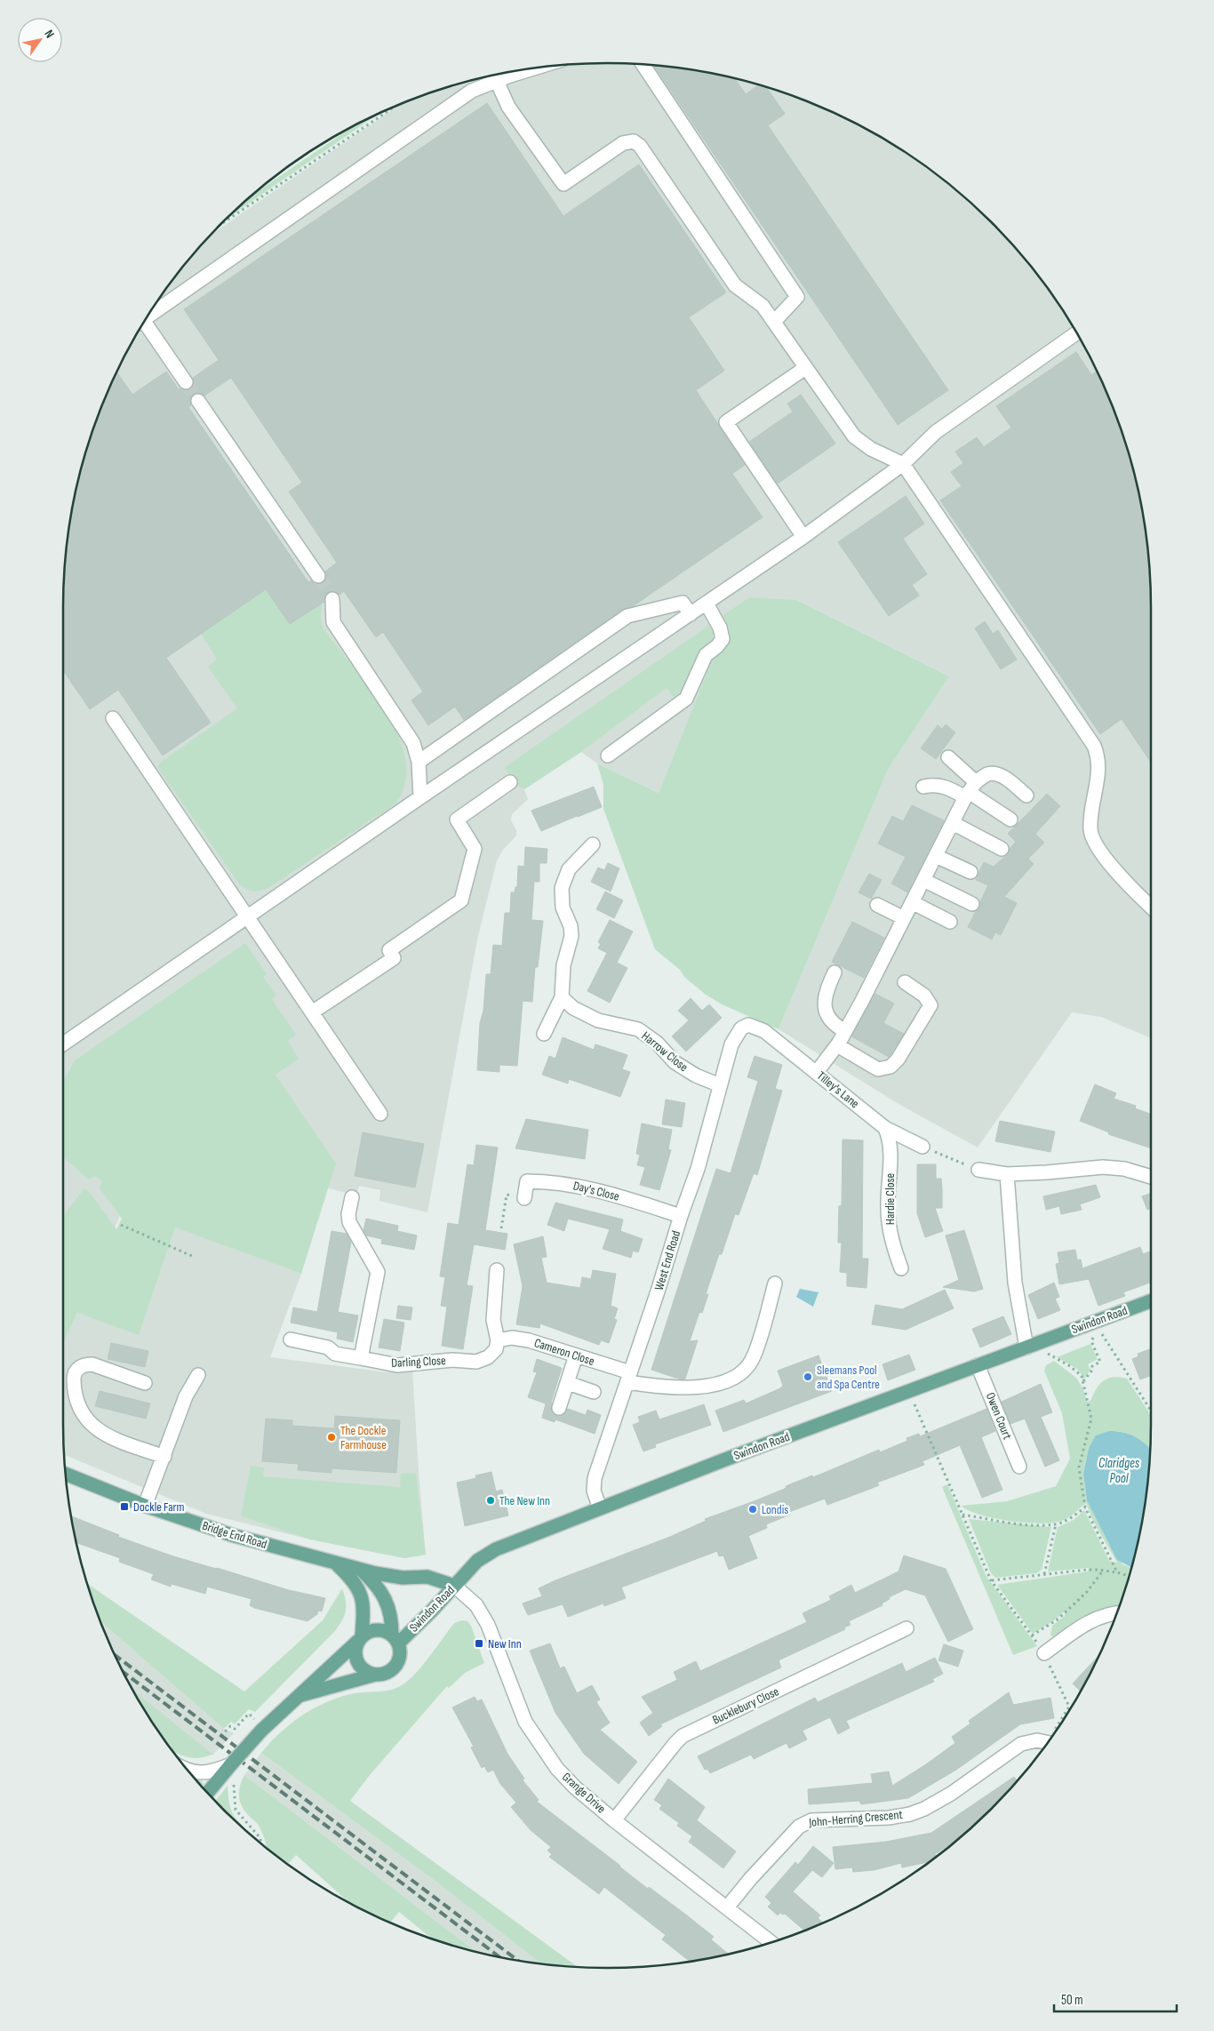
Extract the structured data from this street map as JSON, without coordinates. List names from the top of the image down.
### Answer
{
  "streets": {
    "main road": ["Swindon Road", "Bridge End Road"],
    "street": [
      "Harrow Close",
      "Tilley's Lane",
      "Day's Close",
      "Hardie Close",
      "West End Road",
      "Cameron Close",
      "Darling Close",
      "Owen Court",
      "Bucklebury Close",
      "Grange Drive",
      "John-Herring Crescent"
    ]
  },
  "crossings": [
    ["Harrow Close", "West End Road"],
    ["Tilley's Lane", "Hardie Close"],
    ["Tilley's Lane", "West End Road"],
    ["Day's Close", "West End Road"],
    ["West End Road", "Swindon Road"],
    ["West End Road", "Cameron Close"],
    ["Swindon Road", "Owen Court"],
    ["Swindon Road", "Bridge End Road"],
    ["Swindon Road", "Grange Drive"],
    ["Cameron Close", "Darling Close"],
    ["Bridge End Road", "Grange Drive"],
    ["Bucklebury Close", "Grange Drive"],
    ["Grange Drive", "John-Herring Crescent"]
  ],
  "water": ["Claridges Pool"],
  "places": {
    "other": [
      "Sleemans Pool and Spa Centre",
      "The Dockle Farmhouse",
      "The New Inn",
      "Londis"
    ],
    "transit": ["Dockle Farm", "New Inn"]
  },
  "scale_bar": "50 m",
  "north": "top right"
}
